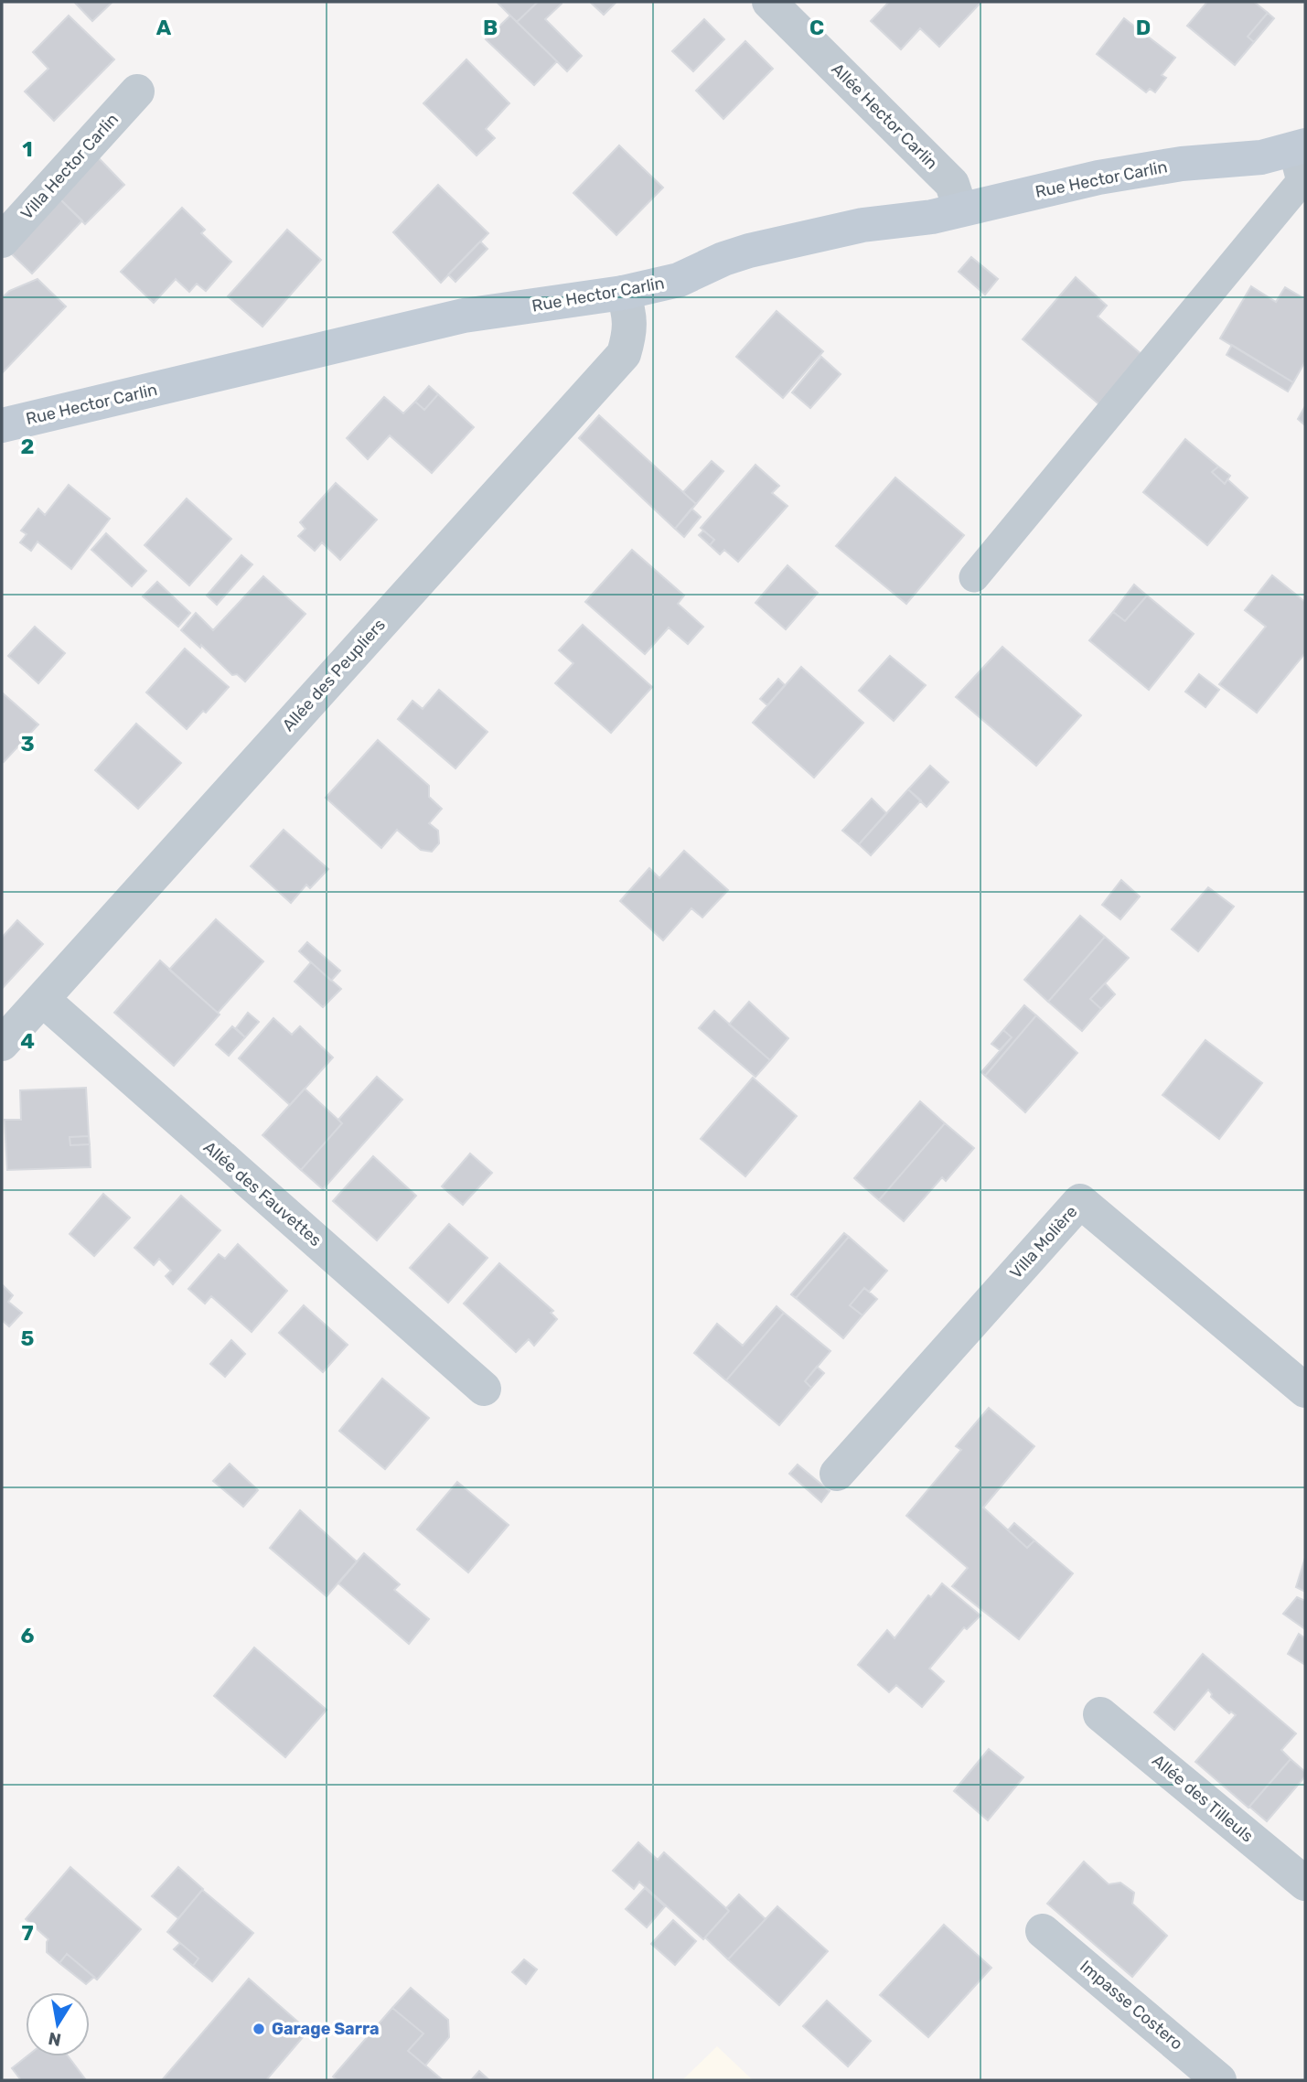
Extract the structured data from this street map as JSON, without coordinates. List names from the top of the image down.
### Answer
{
  "streets": {
    "street": [
      "Allée Hector Carlin",
      "Villa Hector Carlin",
      "Rue Hector Carlin",
      "Allée des Peupliers",
      "Allée des Fauvettes",
      "Villa Molière",
      "Allée des Tilleuls",
      "Impasse Costero"
    ]
  },
  "crossings": [
    ["Allée Hector Carlin", "Rue Hector Carlin"],
    ["Rue Hector Carlin", "Allée des Peupliers"],
    ["Allée des Peupliers", "Allée des Fauvettes"]
  ],
  "places": ["Garage Sarra"],
  "north": "bottom",
  "grid": {
    "columns": [
      "A",
      "B",
      "C",
      "D"
    ],
    "rows": [
      "1",
      "2",
      "3",
      "4",
      "5",
      "6",
      "7"
    ]
  }
}
